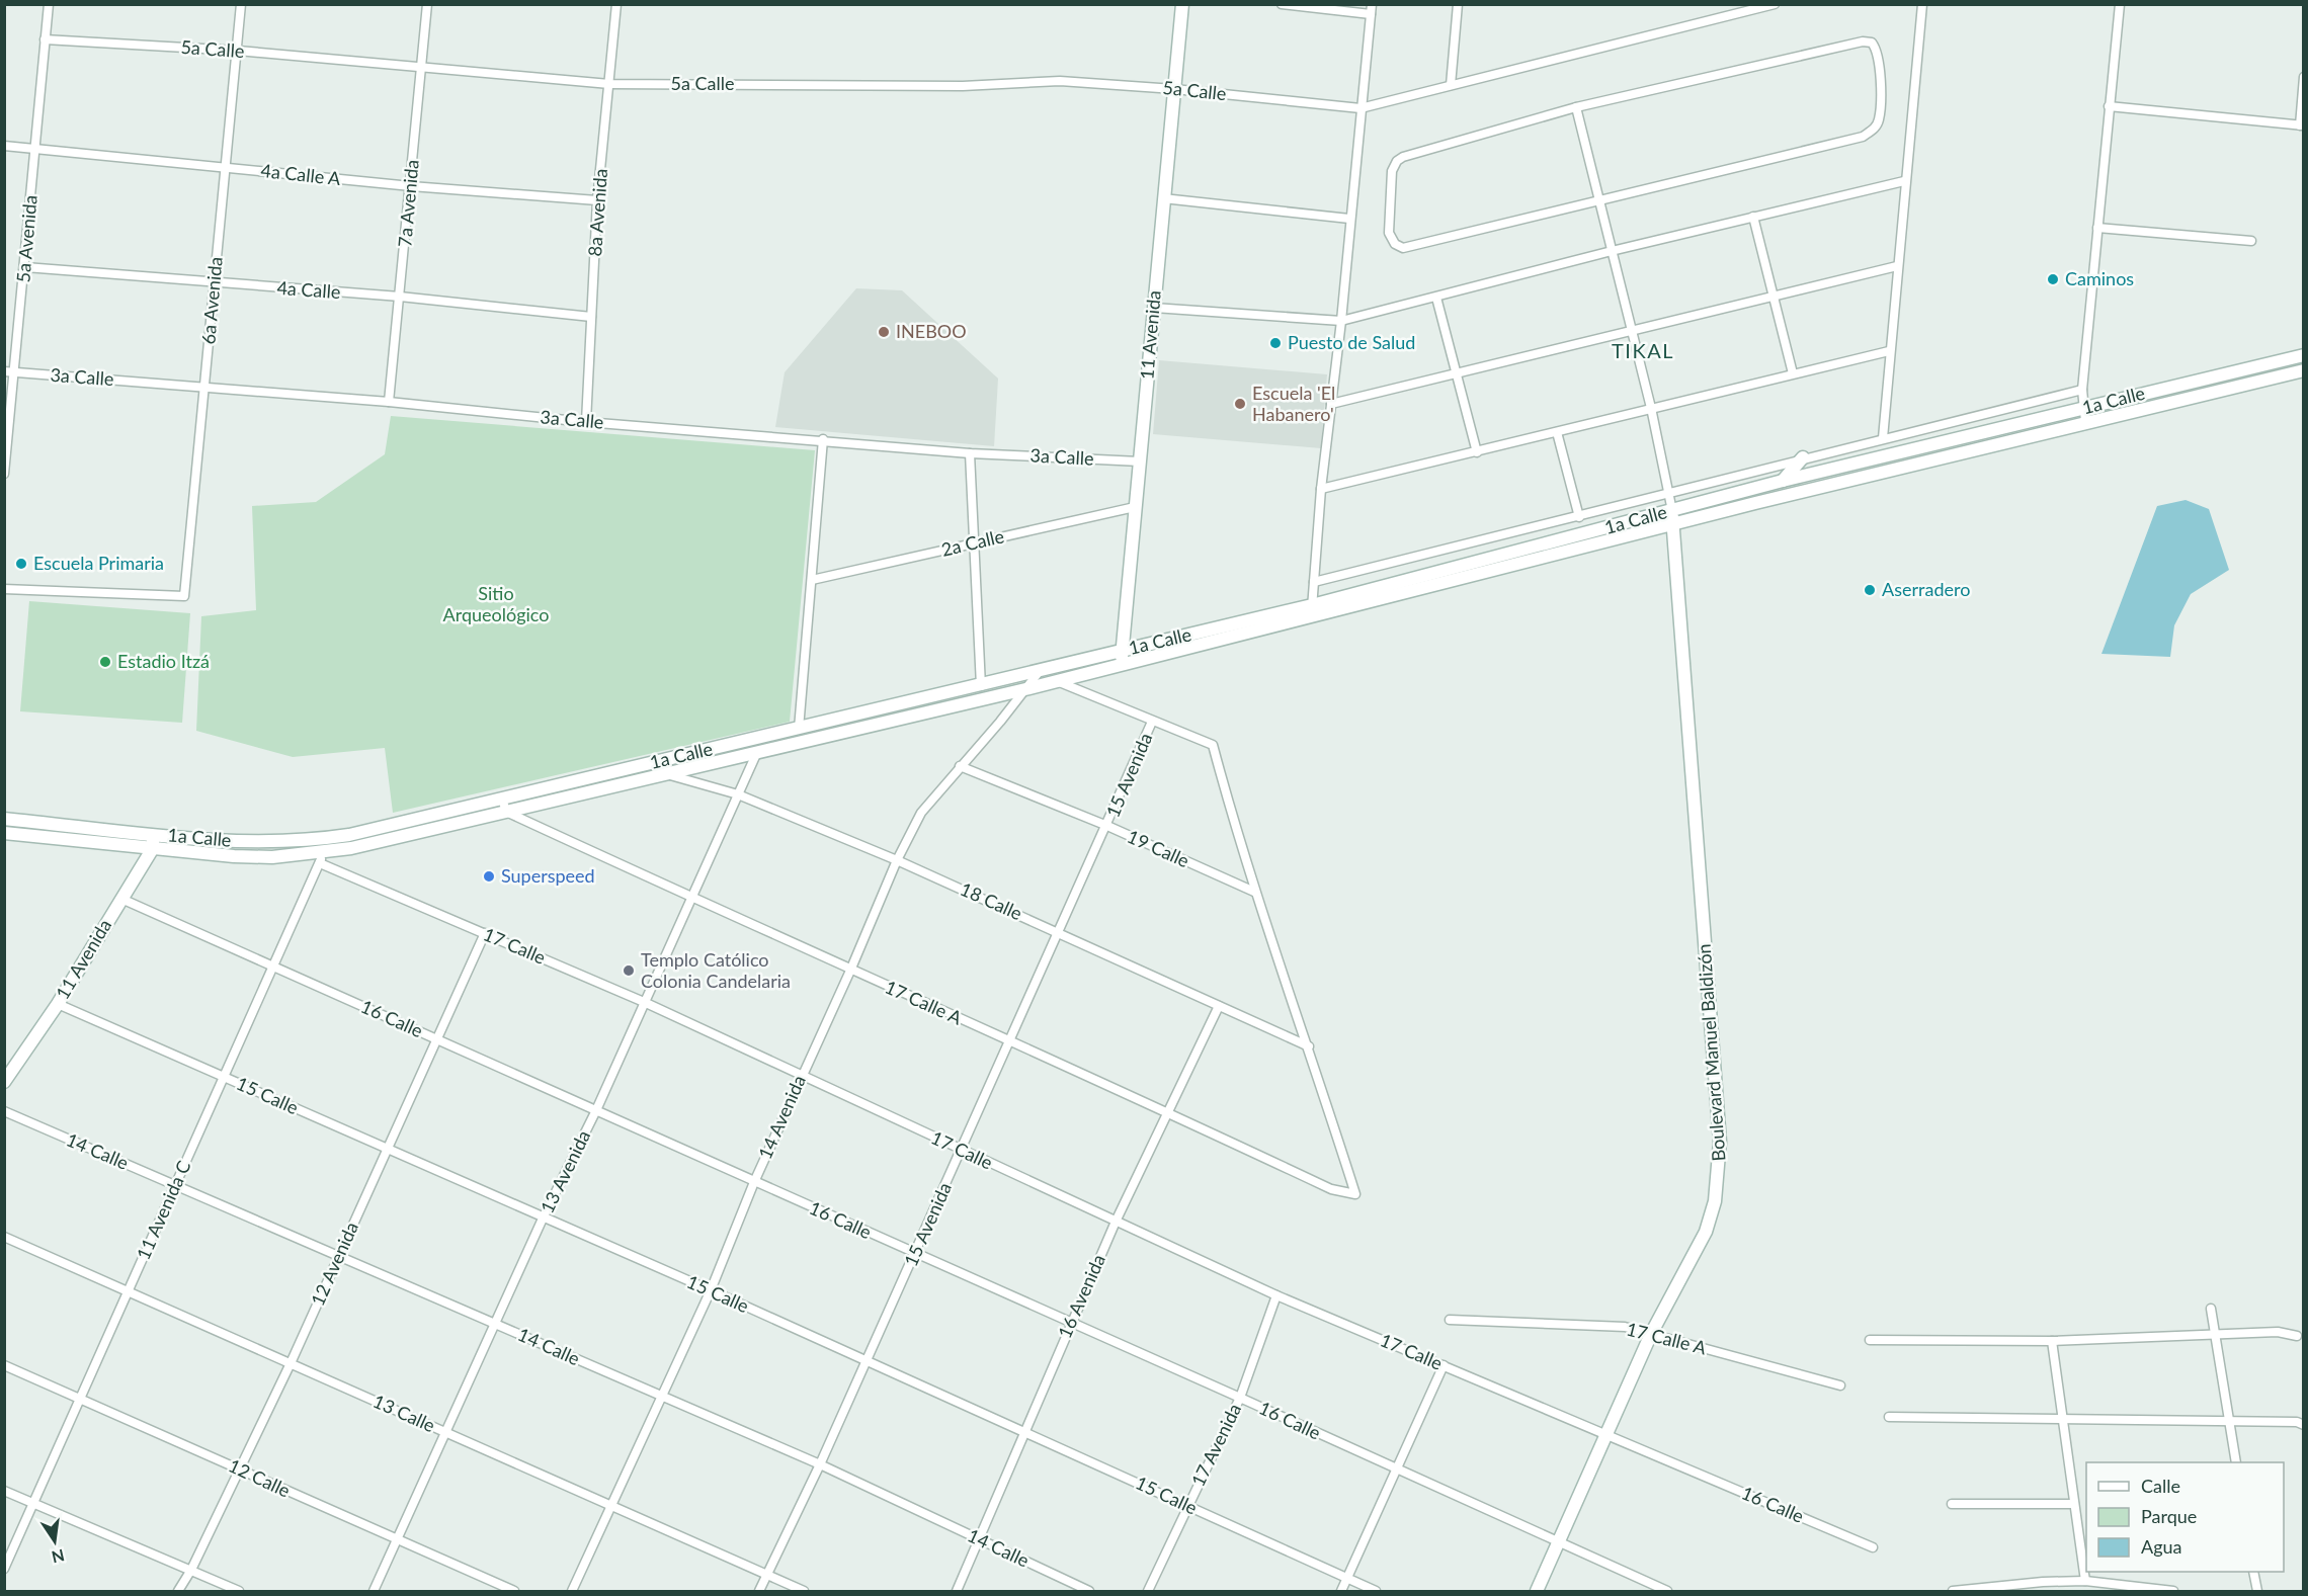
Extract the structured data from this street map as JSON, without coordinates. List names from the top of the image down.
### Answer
{
  "streets": {
    "main road": ["11 Avenida", "1a Calle", "Boulevard Manuel Baldizón"],
    "street": [
      "5a Calle",
      "4a Calle A",
      "7a Avenida",
      "8a Avenida",
      "5a Avenida",
      "4a Calle",
      "6a Avenida",
      "3a Calle",
      "2a Calle",
      "15 Avenida",
      "19 Calle",
      "18 Calle",
      "17 Calle",
      "17 Calle A",
      "16 Calle",
      "15 Calle",
      "14 Avenida",
      "14 Calle",
      "13 Avenida",
      "11 Avenida C",
      "12 Avenida",
      "16 Avenida",
      "13 Calle",
      "17 Avenida",
      "12 Calle"
    ]
  },
  "crossings": [
    ["5a Calle", "7a Avenida"],
    ["5a Calle", "8a Avenida"],
    ["5a Calle", "5a Avenida"],
    ["5a Calle", "6a Avenida"],
    ["5a Calle", "11 Avenida"],
    ["4a Calle A", "7a Avenida"],
    ["4a Calle A", "8a Avenida"],
    ["4a Calle A", "5a Avenida"],
    ["4a Calle A", "6a Avenida"],
    ["7a Avenida", "4a Calle"],
    ["7a Avenida", "3a Calle"],
    ["8a Avenida", "4a Calle"],
    ["8a Avenida", "3a Calle"],
    ["5a Avenida", "4a Calle"],
    ["5a Avenida", "3a Calle"],
    ["4a Calle", "6a Avenida"],
    ["6a Avenida", "3a Calle"],
    ["11 Avenida", "3a Calle"],
    ["11 Avenida", "1a Calle"],
    ["11 Avenida", "2a Calle"],
    ["11 Avenida", "16 Calle"],
    ["11 Avenida", "15 Calle"],
    ["1a Calle", "18 Calle"],
    ["1a Calle", "17 Calle"],
    ["1a Calle", "17 Calle A"],
    ["1a Calle", "Boulevard Manuel Baldizón"],
    ["1a Calle", "14 Avenida"],
    ["1a Calle", "13 Avenida"],
    ["1a Calle", "11 Avenida C"],
    ["15 Avenida", "19 Calle"],
    ["15 Avenida", "18 Calle"],
    ["15 Avenida", "17 Calle"],
    ["15 Avenida", "17 Calle A"],
    ["15 Avenida", "16 Calle"],
    ["15 Avenida", "15 Calle"],
    ["15 Avenida", "14 Calle"],
    ["15 Avenida", "13 Calle"],
    ["19 Calle", "14 Avenida"],
    ["18 Calle", "17 Calle A"],
    ["18 Calle", "14 Avenida"],
    ["18 Calle", "13 Avenida"],
    ["18 Calle", "16 Avenida"],
    ["17 Calle", "16 Calle"],
    ["17 Calle", "Boulevard Manuel Baldizón"],
    ["17 Calle", "14 Avenida"],
    ["17 Calle", "13 Avenida"],
    ["17 Calle", "11 Avenida C"],
    ["17 Calle", "12 Avenida"],
    ["17 Calle", "16 Avenida"],
    ["17 Calle", "17 Avenida"],
    ["17 Calle A", "Boulevard Manuel Baldizón"],
    ["17 Calle A", "14 Avenida"],
    ["17 Calle A", "13 Avenida"],
    ["17 Calle A", "16 Avenida"],
    ["16 Calle", "Boulevard Manuel Baldizón"],
    ["16 Calle", "14 Avenida"],
    ["16 Calle", "13 Avenida"],
    ["16 Calle", "11 Avenida C"],
    ["16 Calle", "12 Avenida"],
    ["16 Calle", "16 Avenida"],
    ["16 Calle", "17 Avenida"],
    ["15 Calle", "14 Avenida"],
    ["15 Calle", "13 Avenida"],
    ["15 Calle", "11 Avenida C"],
    ["15 Calle", "12 Avenida"],
    ["15 Calle", "16 Avenida"],
    ["15 Calle", "17 Avenida"],
    ["14 Avenida", "14 Calle"],
    ["14 Avenida", "13 Calle"],
    ["14 Calle", "13 Avenida"],
    ["14 Calle", "11 Avenida C"],
    ["14 Calle", "12 Avenida"],
    ["14 Calle", "16 Avenida"],
    ["13 Avenida", "13 Calle"],
    ["13 Avenida", "12 Calle"],
    ["11 Avenida C", "13 Calle"],
    ["11 Avenida C", "12 Calle"],
    ["12 Avenida", "13 Calle"],
    ["12 Avenida", "12 Calle"]
  ],
  "districts": ["TIKAL"],
  "parks": ["Sitio Arqueológico"],
  "places": [
    "Caminos",
    "INEBOO",
    "Puesto de Salud",
    "Escuela 'El Habanero'",
    "Escuela Primaria",
    "Aserradero",
    "Estadio Itzá",
    "Superspeed",
    "Templo Católico Colonia Candelaria"
  ],
  "legend": ["Calle", "Parque", "Agua"],
  "north": "bottom"
}
